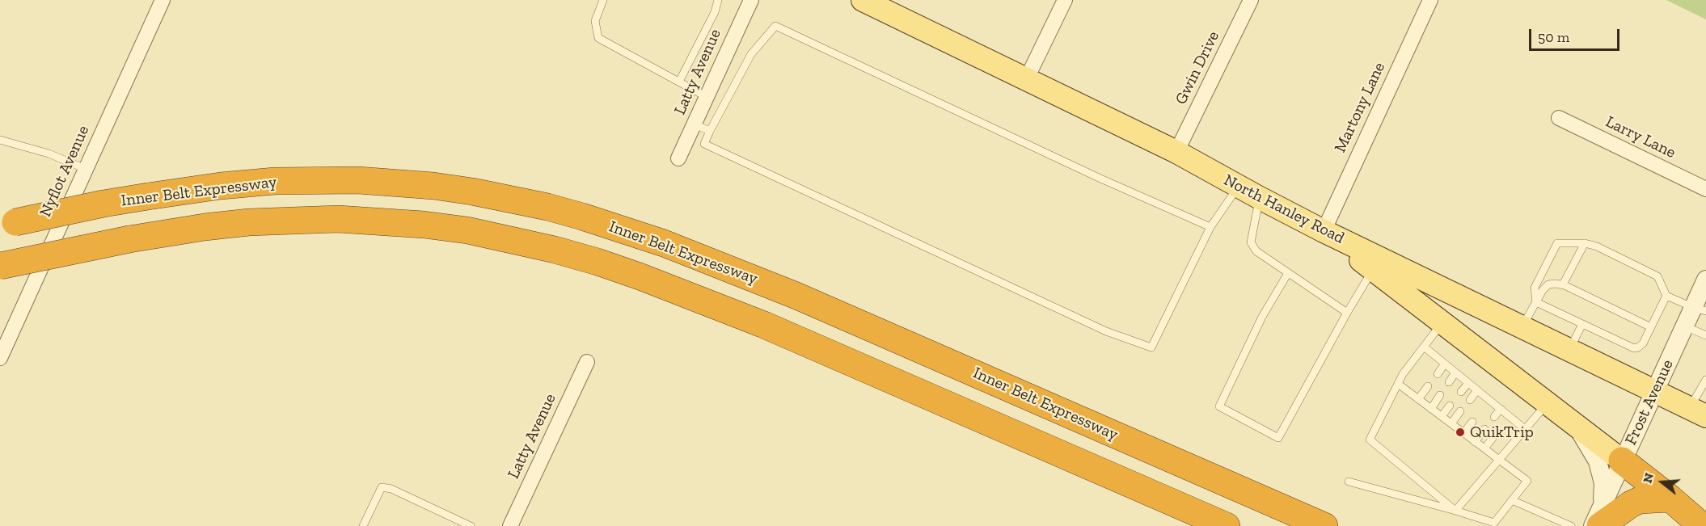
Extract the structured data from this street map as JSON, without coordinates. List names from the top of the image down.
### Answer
{
  "streets": {
    "highway": ["Inner Belt Expressway"],
    "main road": ["North Hanley Road"],
    "street": [
      "Gwin Drive",
      "Latty Avenue",
      "Martony Lane",
      "Larry Lane",
      "Nyflot Avenue",
      "Frost Avenue"
    ]
  },
  "crossings": [
    ["Gwin Drive", "North Hanley Road"],
    ["Martony Lane", "North Hanley Road"]
  ],
  "places": ["QuikTrip"],
  "scale_bar": "50 m",
  "north": "left"
}
